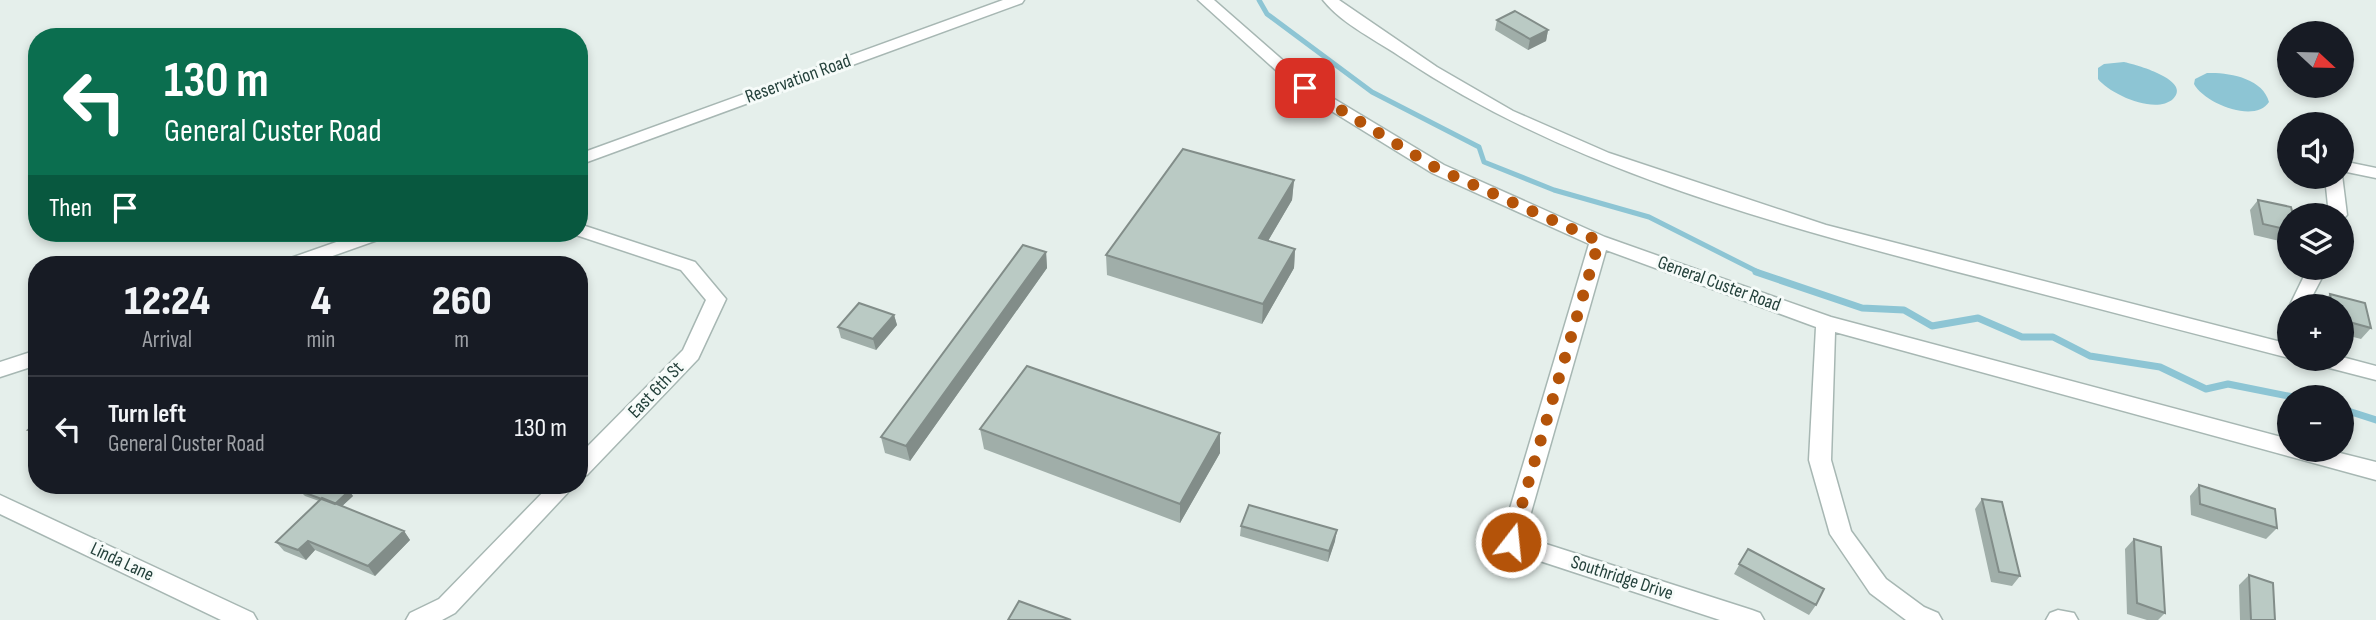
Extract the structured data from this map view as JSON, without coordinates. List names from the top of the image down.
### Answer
{
  "streets": {
    "street": [
      "Reservation Road",
      "General Custer Road",
      "East 6th St",
      "Linda Lane",
      "Southridge Drive"
    ]
  },
  "crossings": [
    ["General Custer Road", "Southridge Drive"]
  ],
  "north": "right",
  "page": {
    "map_buttons": ["+", "−"],
    "turn": ["130 m", "General Custer Road"],
    "then": "Then",
    "eta": [
      "12:24",
      "Arrival",
      "4",
      "min",
      "260",
      "m"
    ],
    "list": [
      {
        "name": "Turn left",
        "note": "General Custer Road",
        "value": "130 m"
      }
    ]
  }
}
